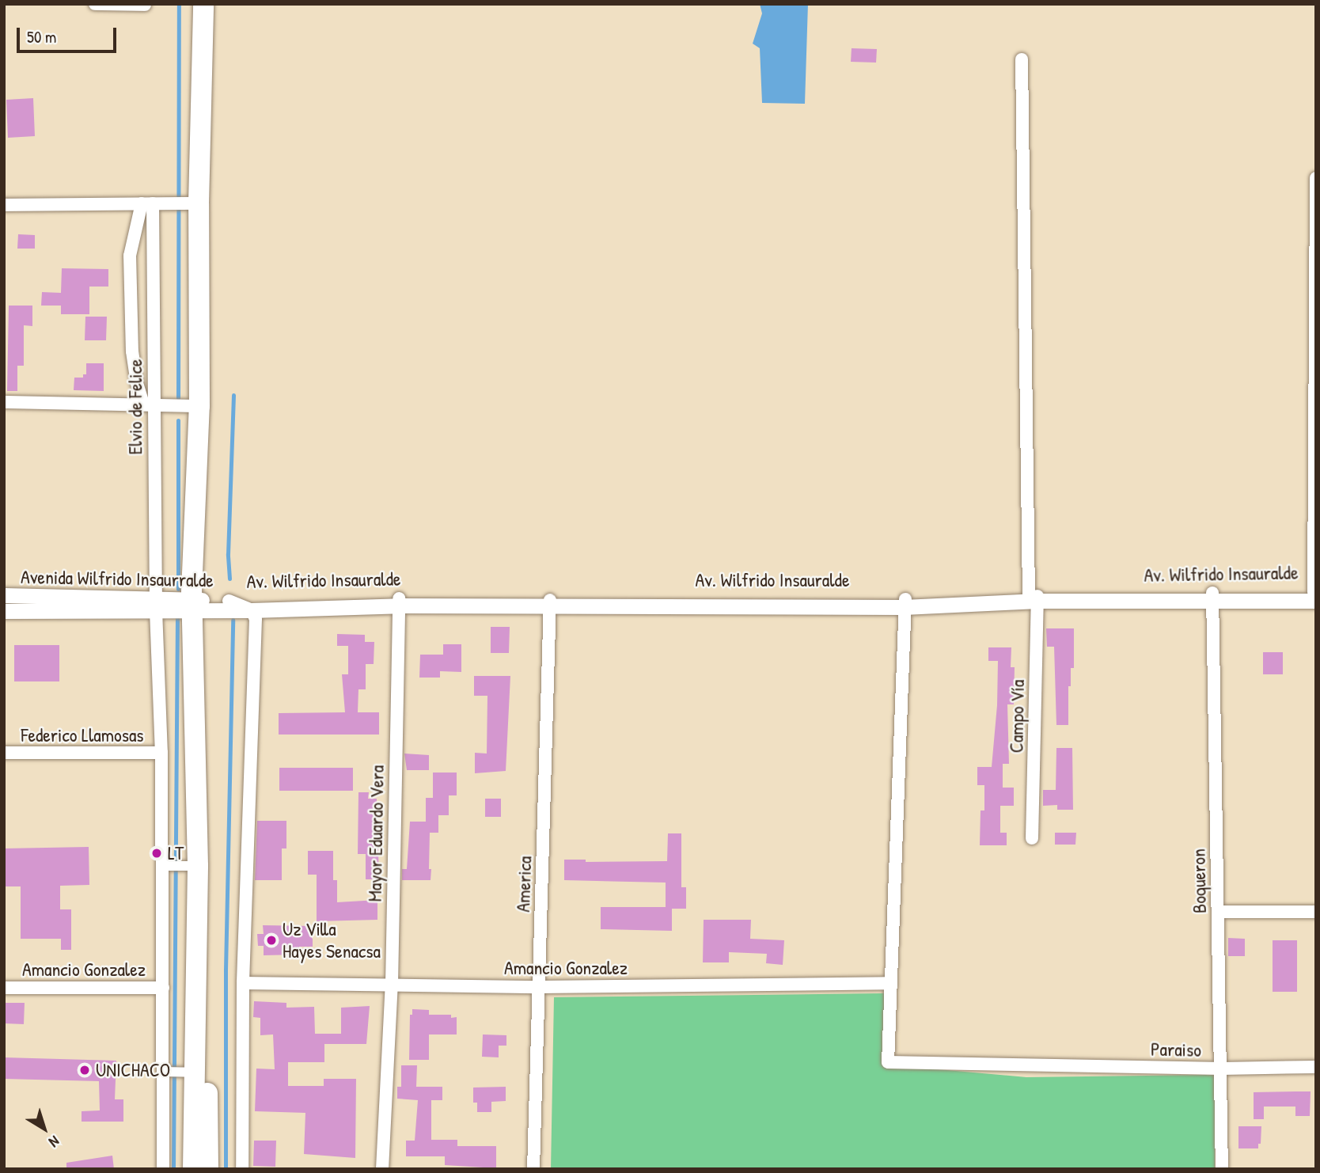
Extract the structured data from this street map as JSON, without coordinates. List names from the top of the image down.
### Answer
{
  "streets": {
    "street": [
      "Elvio de Felice",
      "Av. Wilfrido Insauralde",
      "Avenida Wilfrido Insaurralde",
      "Campo Vía",
      "Federico Llamosas",
      "Mayor Eduardo Vera",
      "Boqueron",
      "America",
      "Amancio Gonzalez",
      "Paraiso"
    ]
  },
  "crossings": [
    ["Elvio de Felice", "Avenida Wilfrido Insaurralde"],
    ["Elvio de Felice", "Federico Llamosas"],
    ["Elvio de Felice", "Amancio Gonzalez"],
    ["Av. Wilfrido Insauralde", "Avenida Wilfrido Insaurralde"],
    ["Av. Wilfrido Insauralde", "Campo Vía"],
    ["Av. Wilfrido Insauralde", "Mayor Eduardo Vera"],
    ["Av. Wilfrido Insauralde", "Boqueron"],
    ["Av. Wilfrido Insauralde", "America"],
    ["Mayor Eduardo Vera", "Amancio Gonzalez"],
    ["Boqueron", "Paraiso"],
    ["America", "Amancio Gonzalez"],
    ["Amancio Gonzalez", "Paraiso"]
  ],
  "places": ["LT", "Uz Villa Hayes Senacsa", "UNICHACO"],
  "scale_bar": "50 m",
  "north": "bottom right"
}
